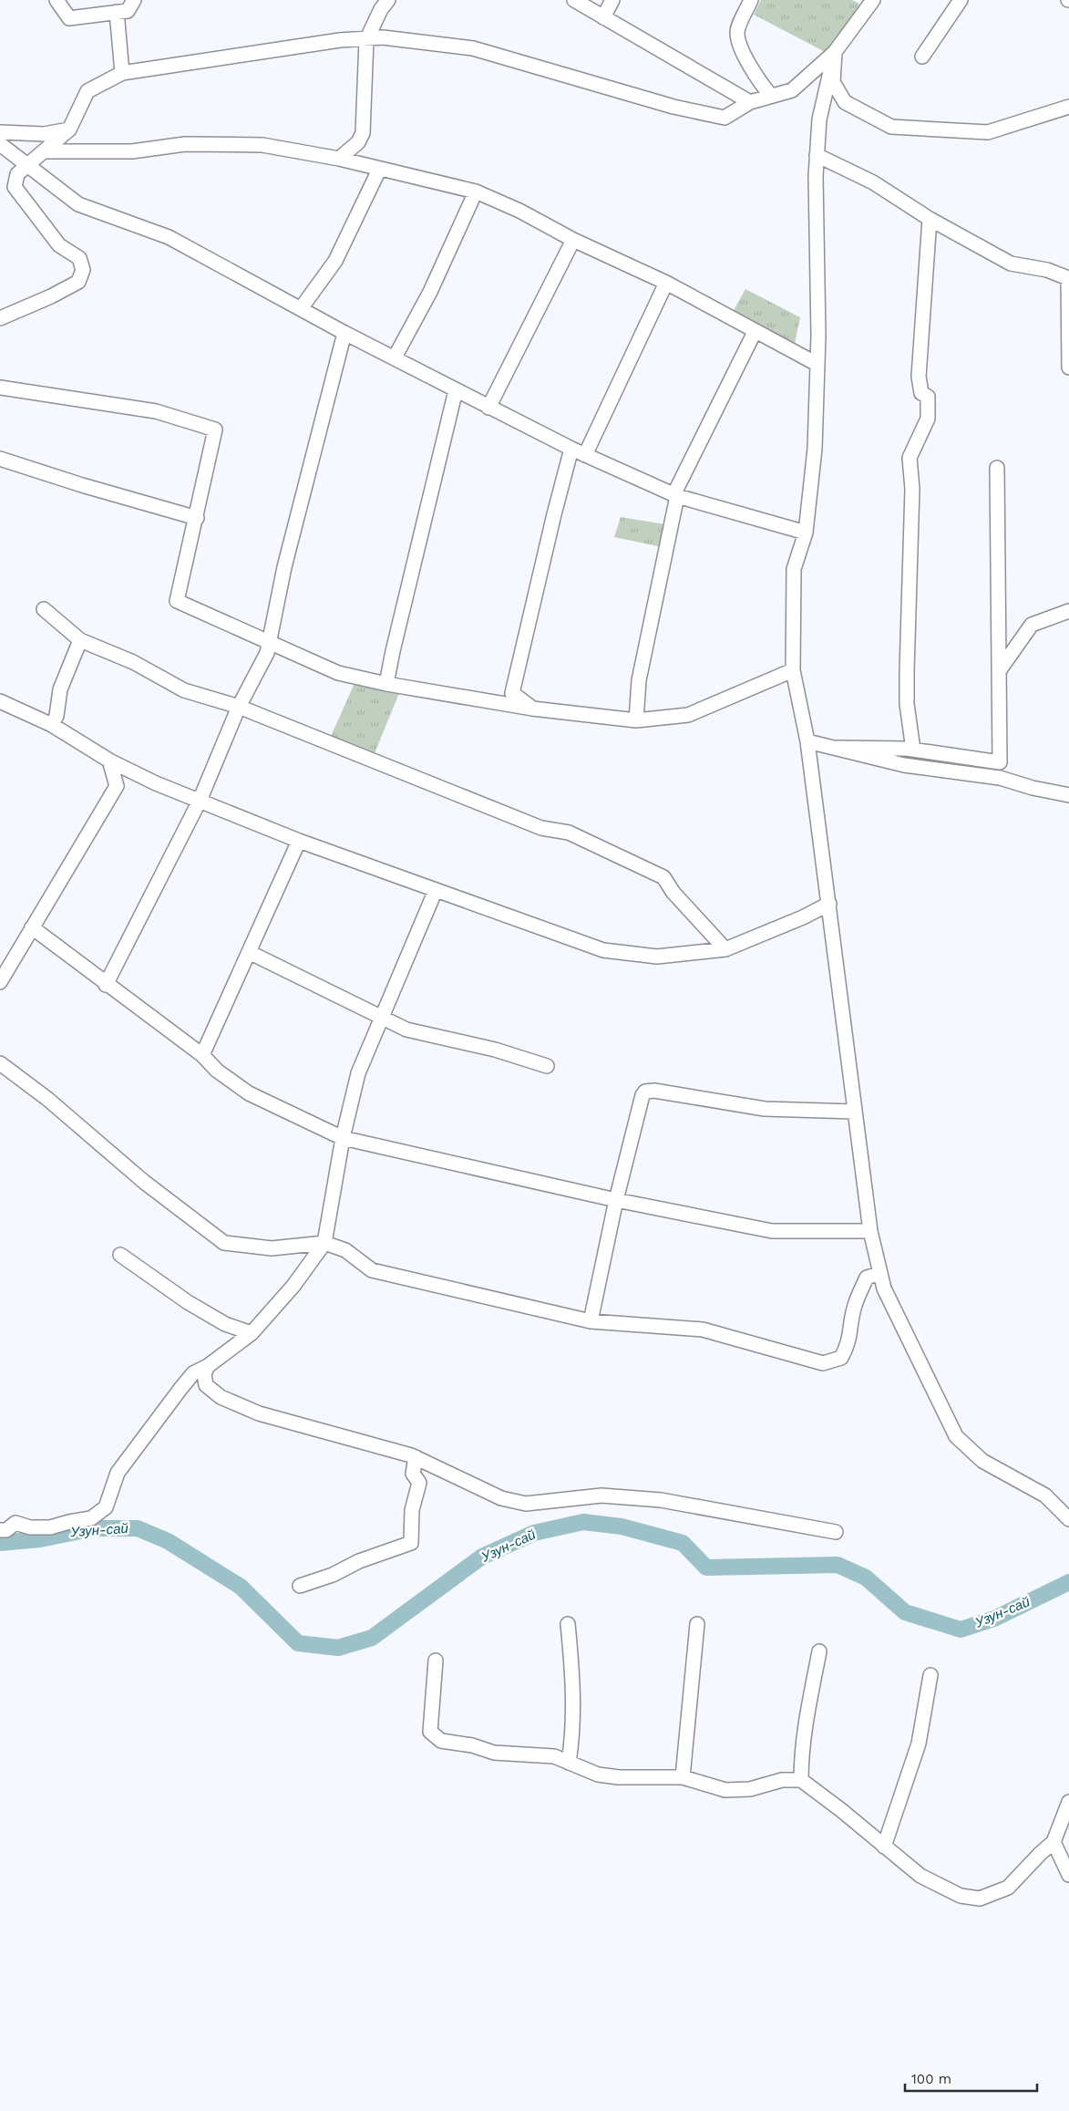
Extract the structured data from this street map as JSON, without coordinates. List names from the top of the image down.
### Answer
{
  "water": ["Узун-сай"],
  "scale_bar": "100 m"
}
